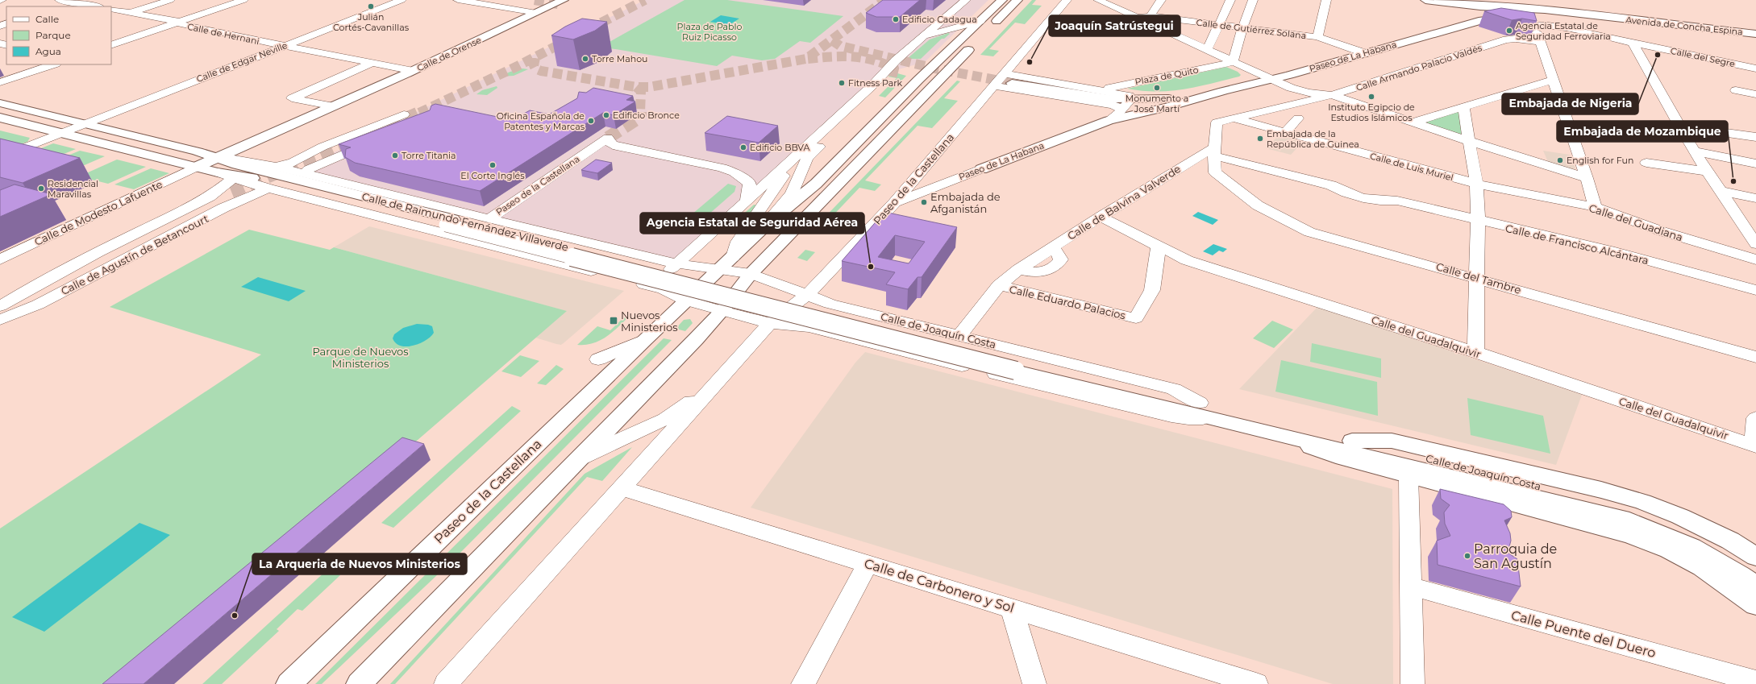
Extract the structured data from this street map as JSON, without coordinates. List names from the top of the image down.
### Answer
{
  "streets": {
    "main road": [
      "Avenida de Concha Espina",
      "Calle de Orense",
      "Paseo de La Habana",
      "Paseo de la Castellana",
      "Calle de Raimundo Fernández Villaverde",
      "Calle de Joaquín Costa"
    ],
    "street": [
      "Calle de Gutiérrez Solana",
      "Calle de Hernani",
      "Calle del Segre",
      "Calle de Edgar Neville",
      "Calle Armando Palacio Valdés",
      "Plaza de Quito",
      "Calle de Luis Muriel",
      "Calle de Balvina Valverde",
      "Calle de Modesto Lafuente",
      "Calle del Guadiana",
      "Calle de Francisco Alcántara",
      "Calle de Agustín de Betancourt",
      "Calle del Tambre",
      "Calle Eduardo Palacios",
      "Calle del Guadalquivir",
      "Calle de Carbonero y Sol",
      "Calle Puente del Duero"
    ]
  },
  "crossings": [
    ["Calle de Gutiérrez Solana", "Paseo de La Habana"],
    ["Calle de Hernani", "Calle de Orense"],
    ["Calle de Hernani", "Calle de Edgar Neville"],
    ["Calle de Orense", "Calle de Modesto Lafuente"],
    ["Calle de Orense", "Calle de Raimundo Fernández Villaverde"],
    ["Paseo de La Habana", "Paseo de la Castellana"],
    ["Calle de Edgar Neville", "Calle de Raimundo Fernández Villaverde"],
    ["Calle de Luis Muriel", "Calle del Guadiana"],
    ["Paseo de la Castellana", "Calle de Raimundo Fernández Villaverde"],
    ["Paseo de la Castellana", "Calle de Joaquín Costa"],
    ["Paseo de la Castellana", "Calle de Carbonero y Sol"],
    ["Calle de Balvina Valverde", "Calle de Francisco Alcántara"],
    ["Calle de Balvina Valverde", "Calle del Tambre"],
    ["Calle de Balvina Valverde", "Calle Eduardo Palacios"],
    ["Calle de Balvina Valverde", "Calle del Guadalquivir"],
    ["Calle de Modesto Lafuente", "Calle de Raimundo Fernández Villaverde"],
    ["Calle de Raimundo Fernández Villaverde", "Calle de Agustín de Betancourt"],
    ["Calle de Raimundo Fernández Villaverde", "Calle de Joaquín Costa"],
    ["Calle Eduardo Palacios", "Calle del Guadalquivir"]
  ],
  "parks": ["Plaza de Pablo Ruiz Picasso", "Parque de Nuevos Ministerios"],
  "places": {
    "other": [
      "Julián Cortés-Cavanillas",
      "Edificio Cadagua",
      "Agencia Estatal de Seguridad Ferroviaria",
      "Embajada de Nigeria",
      "Torre Mahou",
      "Joaquín Satrústegui",
      "Fitness Park",
      "Monumento a José Martí",
      "Instituto Egipcio de Estudios Islámicos",
      "Edificio Bronce",
      "Oficina Española de Patentes y Marcas",
      "Embajada de la República de Guinea",
      "Edificio BBVA",
      "Torre Titania",
      "English for Fun",
      "El Corte Inglés",
      "Embajada de Mozambique",
      "Residencial Maravillas",
      "Embajada de Afganistán",
      "Agencia Estatal de Seguridad Aérea",
      "Parroquia de San Agustín",
      "La Arqueria de Nuevos Ministerios"
    ],
    "transit": ["Nuevos Ministerios"]
  },
  "legend": ["Calle", "Parque", "Agua"]
}
